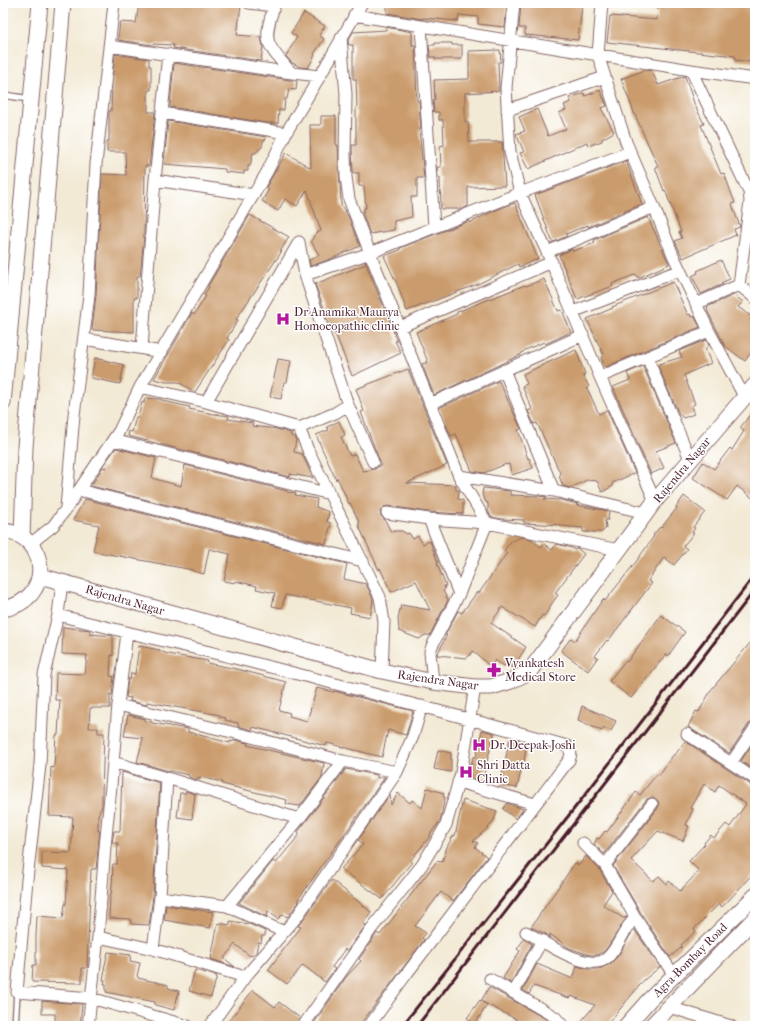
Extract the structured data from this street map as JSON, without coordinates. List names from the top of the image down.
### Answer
{
  "streets": {
    "main road": ["Rajendra Nagar", "Agra-Bombay Road"]
  },
  "places": {
    "hospital": ["Dr Anamika Maurya Homoeopathic clinic", "Dr. Deepak Joshi", "Shri Datta Clinic"],
    "pharmacy": ["Vyankatesh Medical Store"]
  }
}
